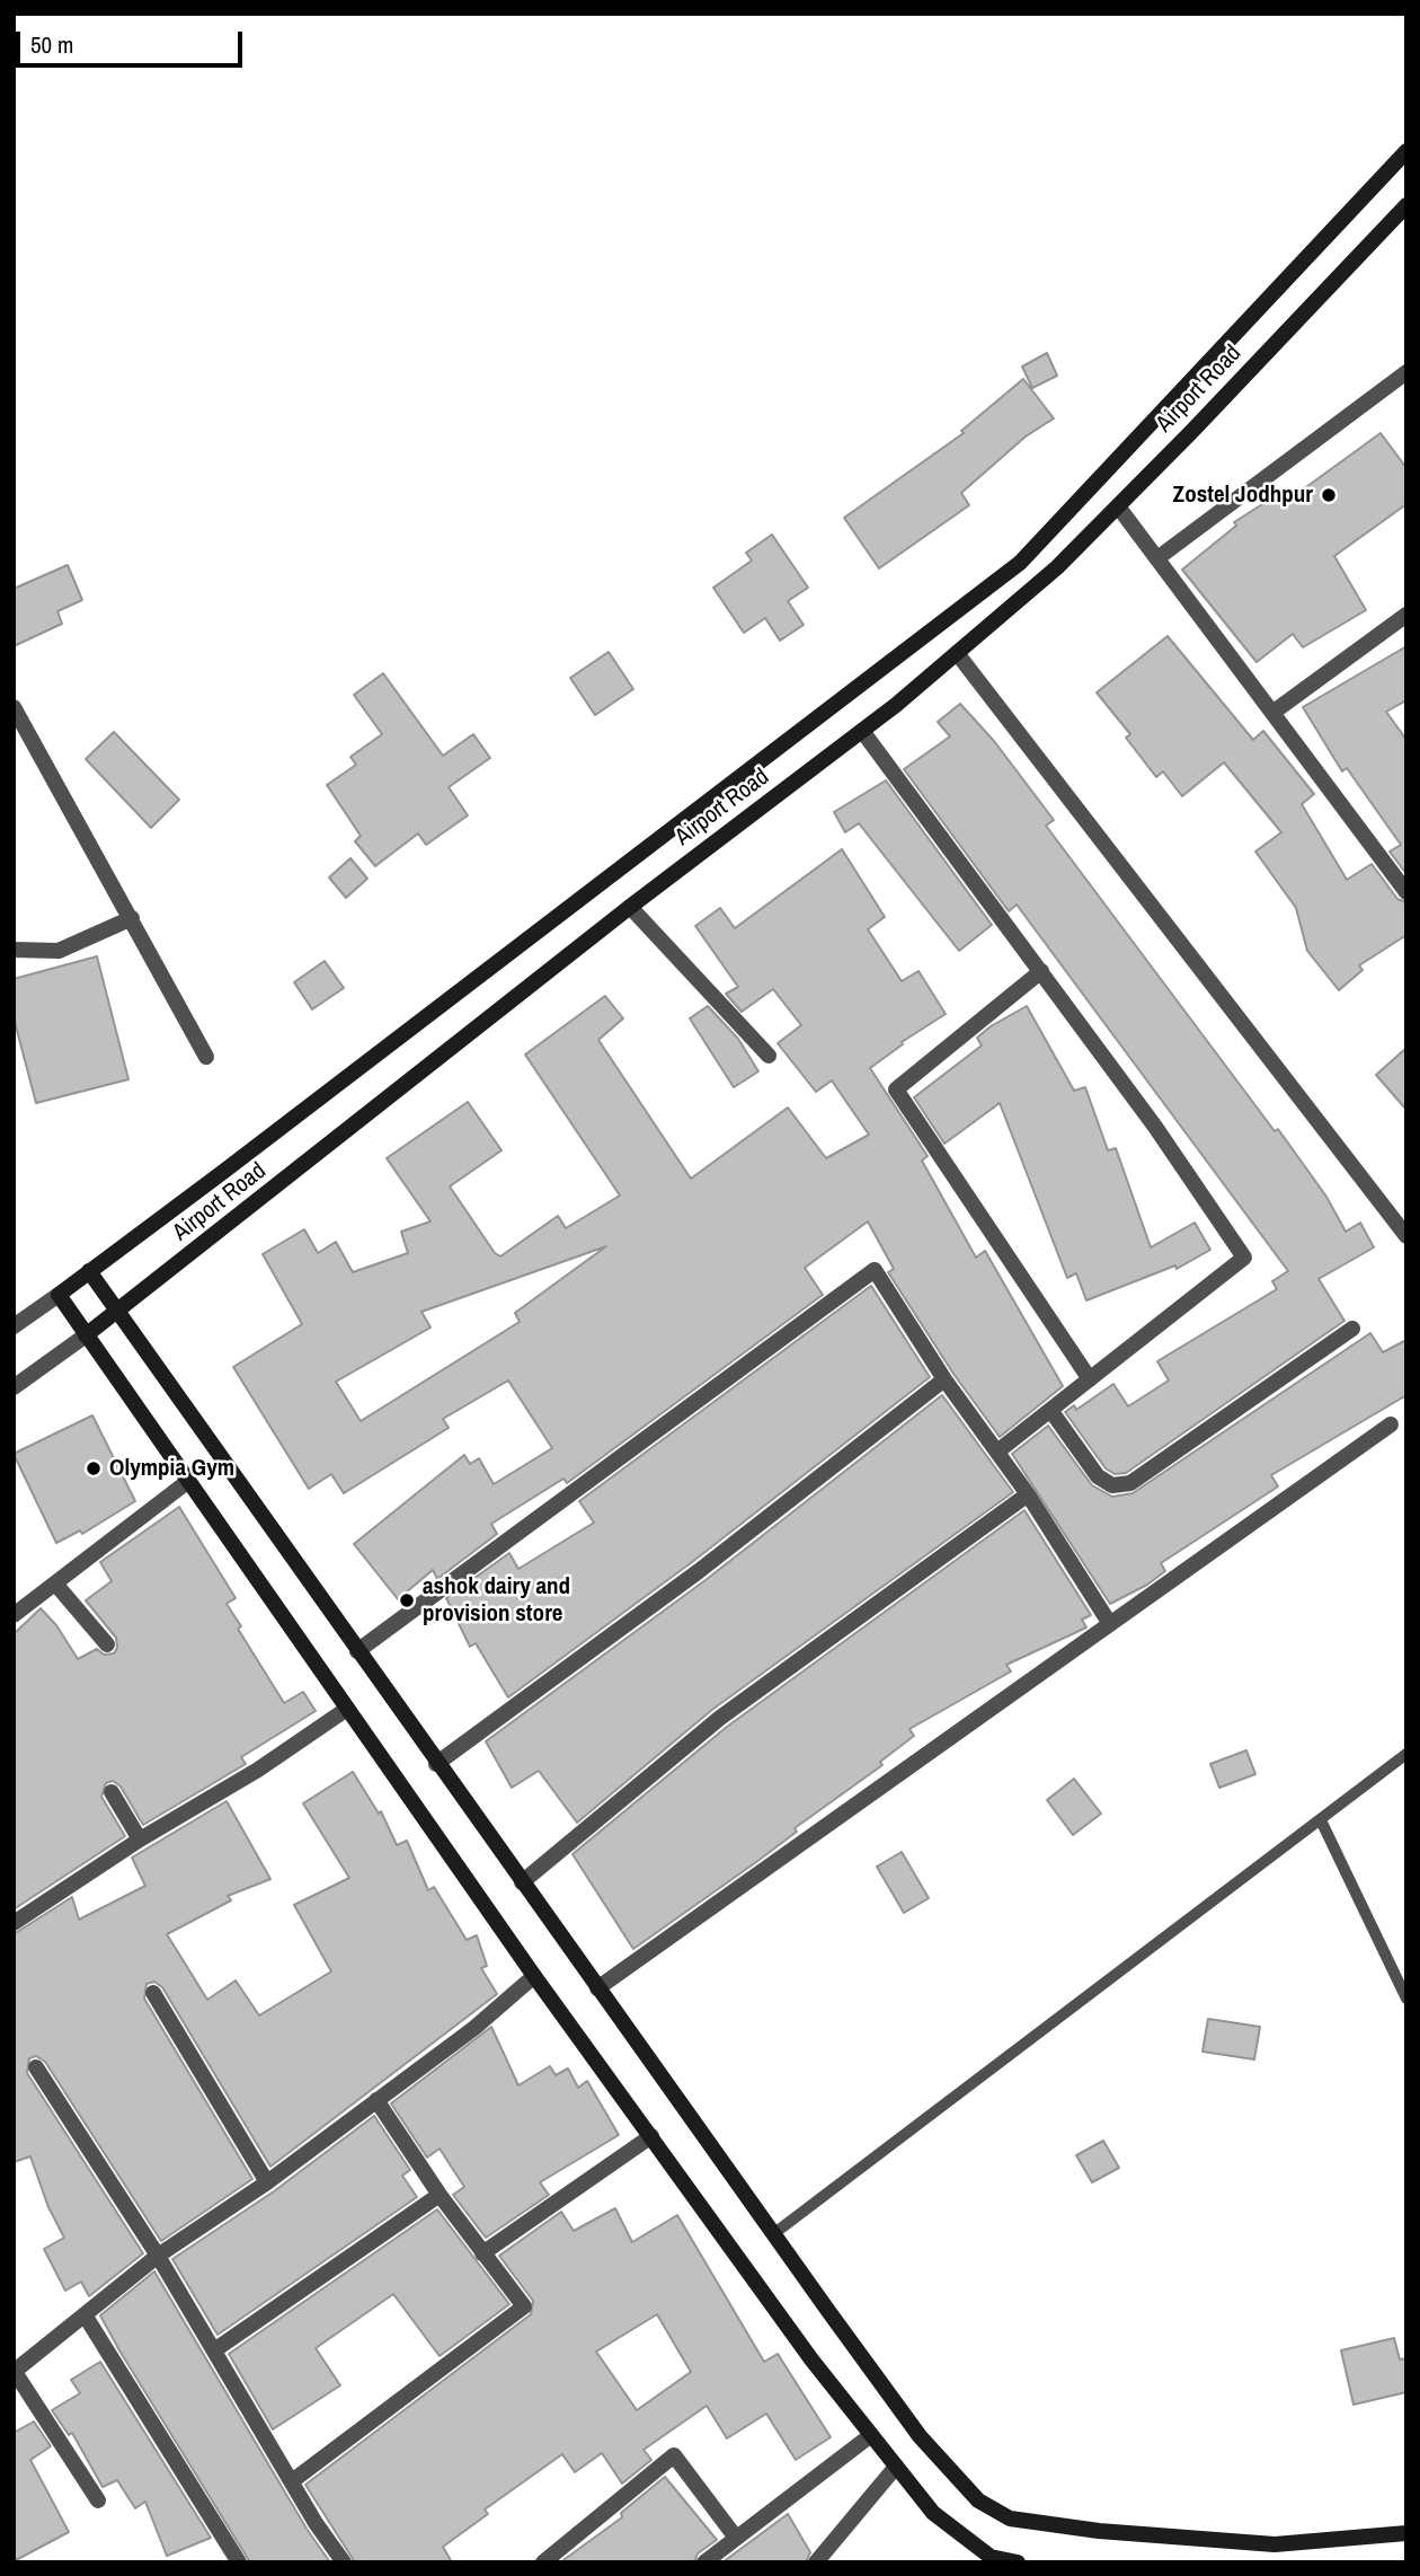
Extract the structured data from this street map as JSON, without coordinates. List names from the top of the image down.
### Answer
{
  "streets": {
    "main road": ["Airport Road"]
  },
  "places": ["Zostel Jodhpur", "Olympia Gym", "ashok dairy and provision store"],
  "scale_bar": "50 m"
}
